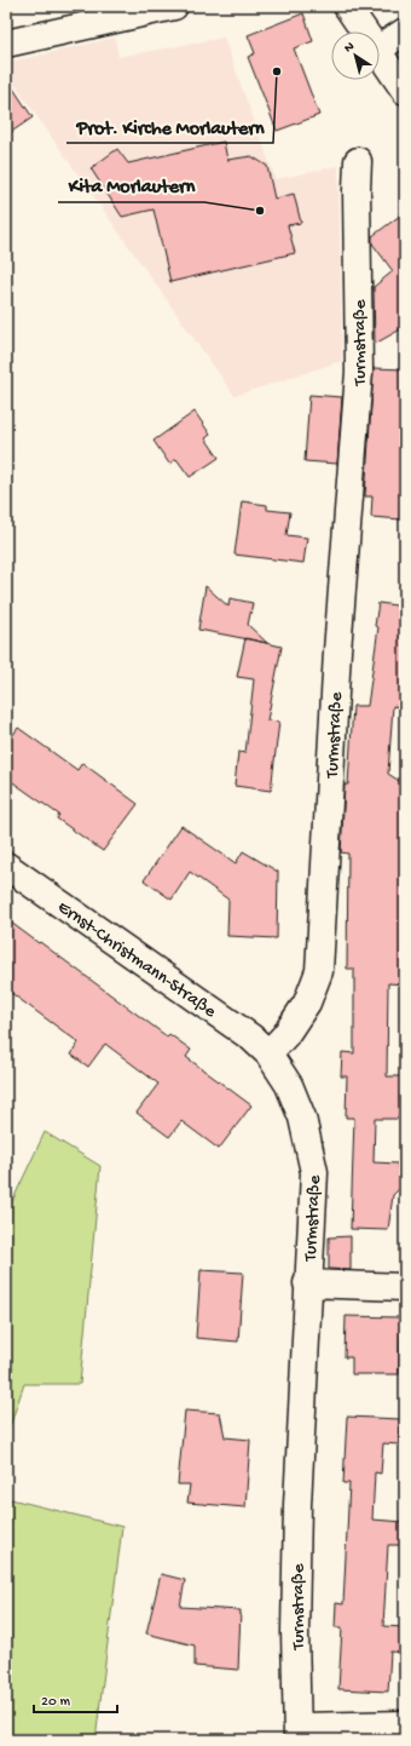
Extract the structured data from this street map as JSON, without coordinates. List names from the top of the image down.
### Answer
{
  "streets": {
    "street": ["Turmstraße", "Ernst-Christmann-Straße"]
  },
  "crossings": [
    ["Turmstraße", "Ernst-Christmann-Straße"]
  ],
  "places": ["Prot. Kirche Morlautern", "Kita Morlautern"],
  "scale_bar": "20 m",
  "north": "top left"
}
